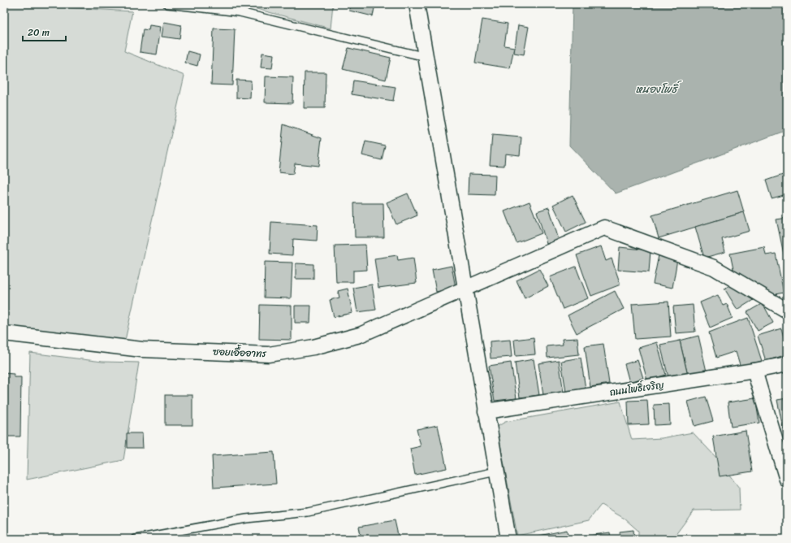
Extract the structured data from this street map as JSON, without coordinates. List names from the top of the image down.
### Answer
{
  "streets": {
    "street": ["ซอยเอื้ออาทร", "ถนนโพธิ์เจริญ"]
  },
  "water": ["หนองโพธิ์"],
  "scale_bar": "20 m"
}
